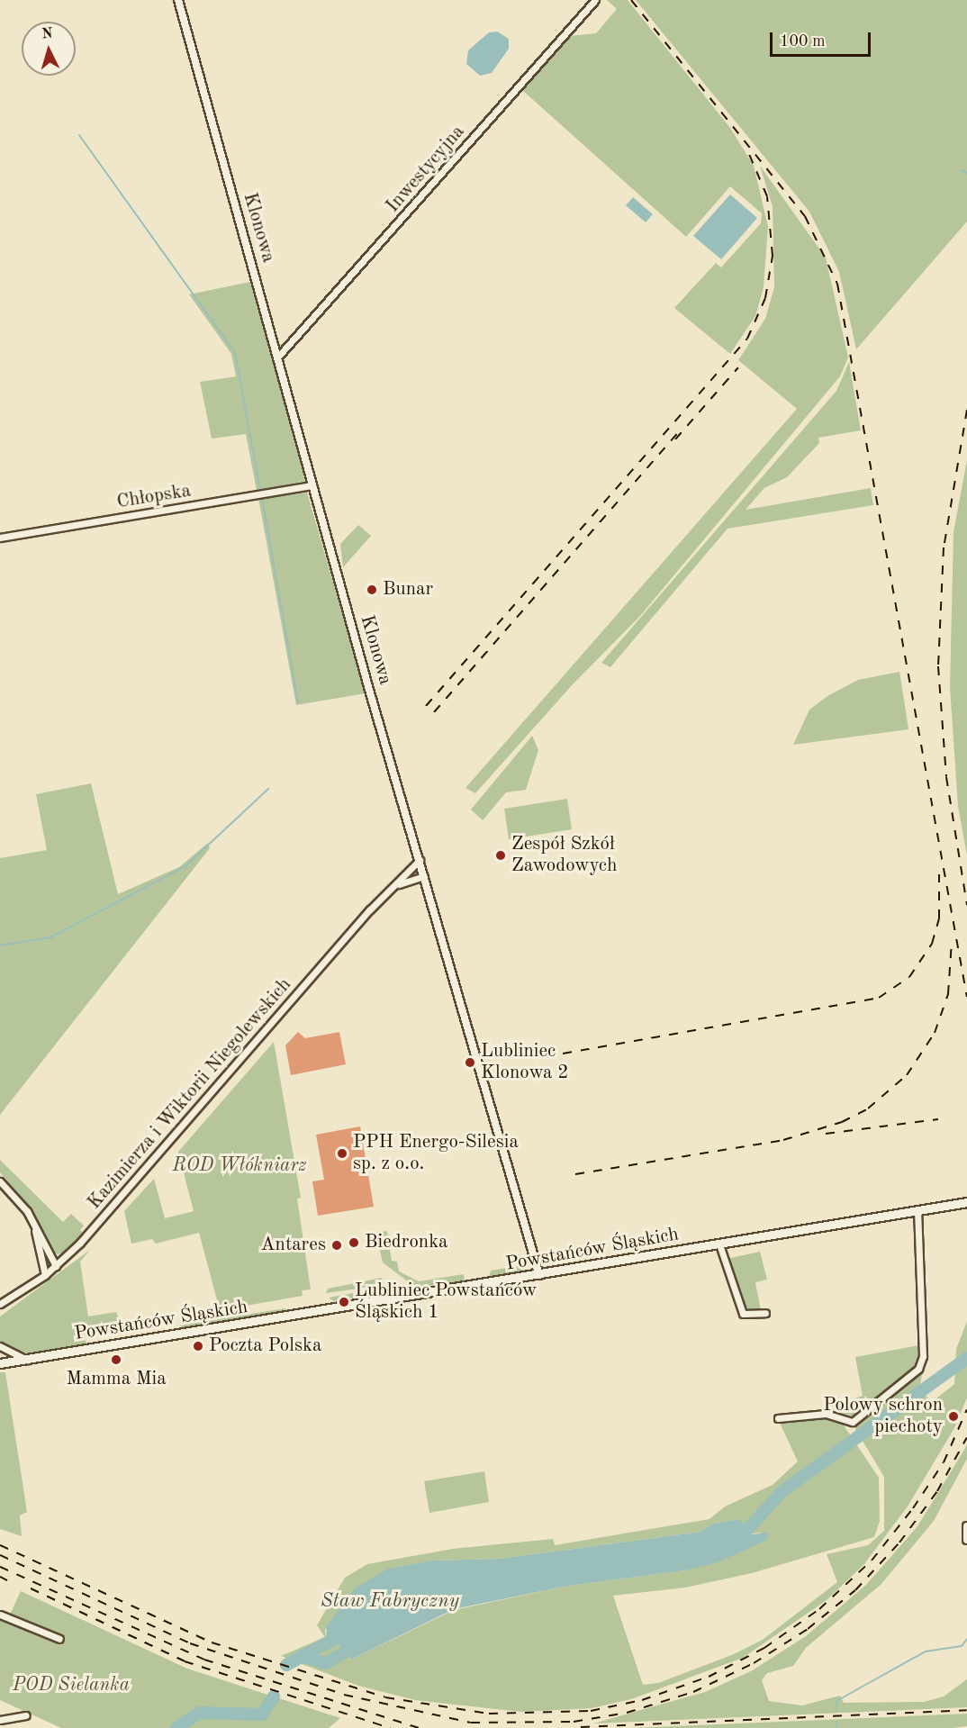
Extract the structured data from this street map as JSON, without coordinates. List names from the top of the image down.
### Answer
{
  "streets": {
    "main road": ["Powstańców Śląskich"],
    "street": [
      "Inwestycyjna",
      "Klonowa",
      "Chłopska",
      "Kazimierza i Wiktorii Niegolewskich"
    ]
  },
  "crossings": [
    ["Inwestycyjna", "Klonowa"],
    ["Klonowa", "Chłopska"],
    ["Klonowa", "Kazimierza i Wiktorii Niegolewskich"],
    ["Klonowa", "Powstańców Śląskich"]
  ],
  "water": ["Staw Fabryczny"],
  "parks": ["ROD Włókniarz", "POD Sielanka"],
  "places": [
    "Bunar",
    "Zespół Szkół Zawodowych",
    "Lubliniec Klonowa 2",
    "PPH Energo-Silesia sp. z o.o.",
    "Biedronka",
    "Antares",
    "Lubliniec Powstańców Śląskich 1",
    "Poczta Polska",
    "Mamma Mia",
    "Polowy schron piechoty"
  ],
  "scale_bar": "100 m",
  "north": "top"
}
